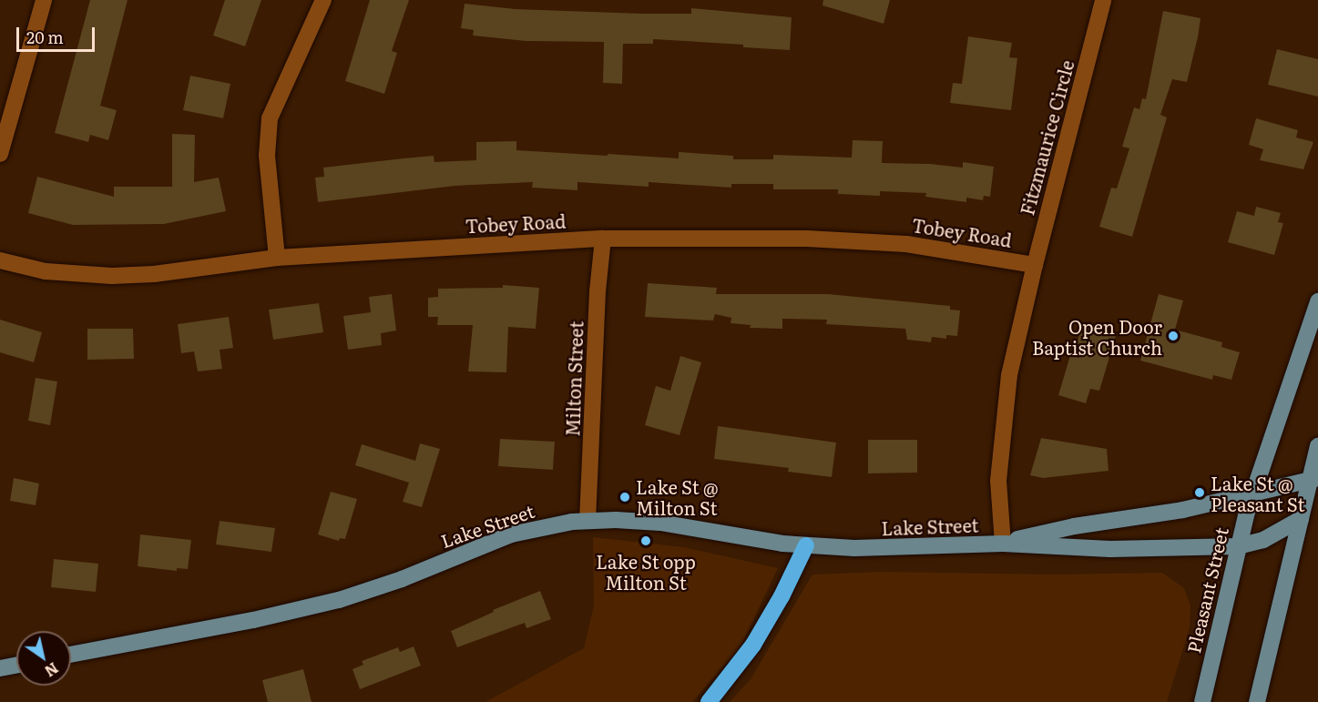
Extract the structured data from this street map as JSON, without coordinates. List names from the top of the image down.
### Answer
{
  "streets": {
    "main road": ["Lake Street", "Pleasant Street"],
    "street": ["Fitzmaurice Circle", "Tobey Road", "Milton Street"]
  },
  "crossings": [
    ["Fitzmaurice Circle", "Tobey Road"],
    ["Fitzmaurice Circle", "Lake Street"],
    ["Tobey Road", "Milton Street"],
    ["Milton Street", "Lake Street"],
    ["Lake Street", "Pleasant Street"]
  ],
  "places": [
    "Open Door Baptist Church",
    "Lake St @ Pleasant St",
    "Lake St @ Milton St",
    "Lake St opp Milton St"
  ],
  "scale_bar": "20 m",
  "north": "bottom right"
}
